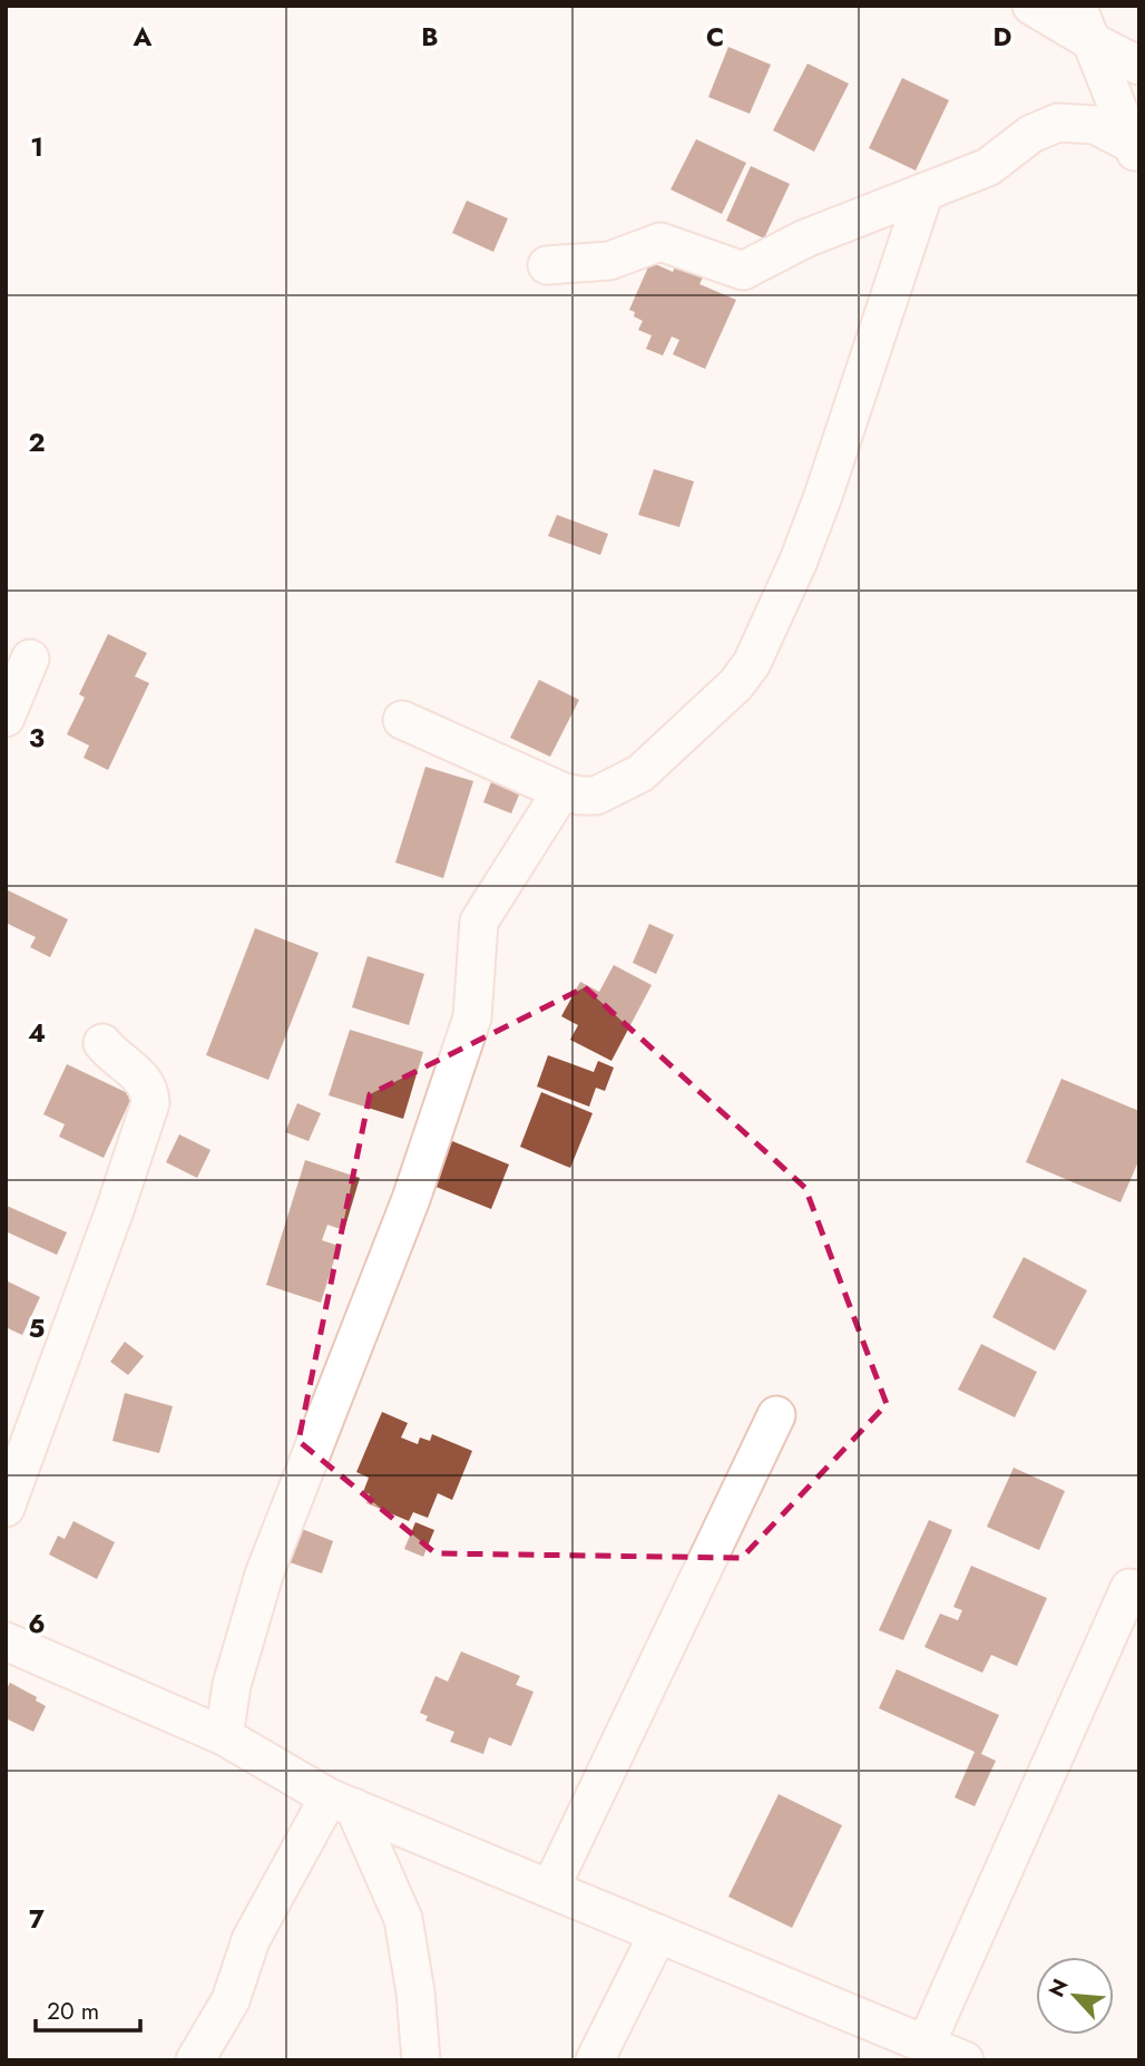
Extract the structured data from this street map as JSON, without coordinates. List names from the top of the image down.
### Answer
{
  "scale_bar": "20 m",
  "north": "top left",
  "grid": {
    "columns": [
      "A",
      "B",
      "C",
      "D"
    ],
    "rows": [
      "1",
      "2",
      "3",
      "4",
      "5",
      "6",
      "7"
    ]
  }
}
